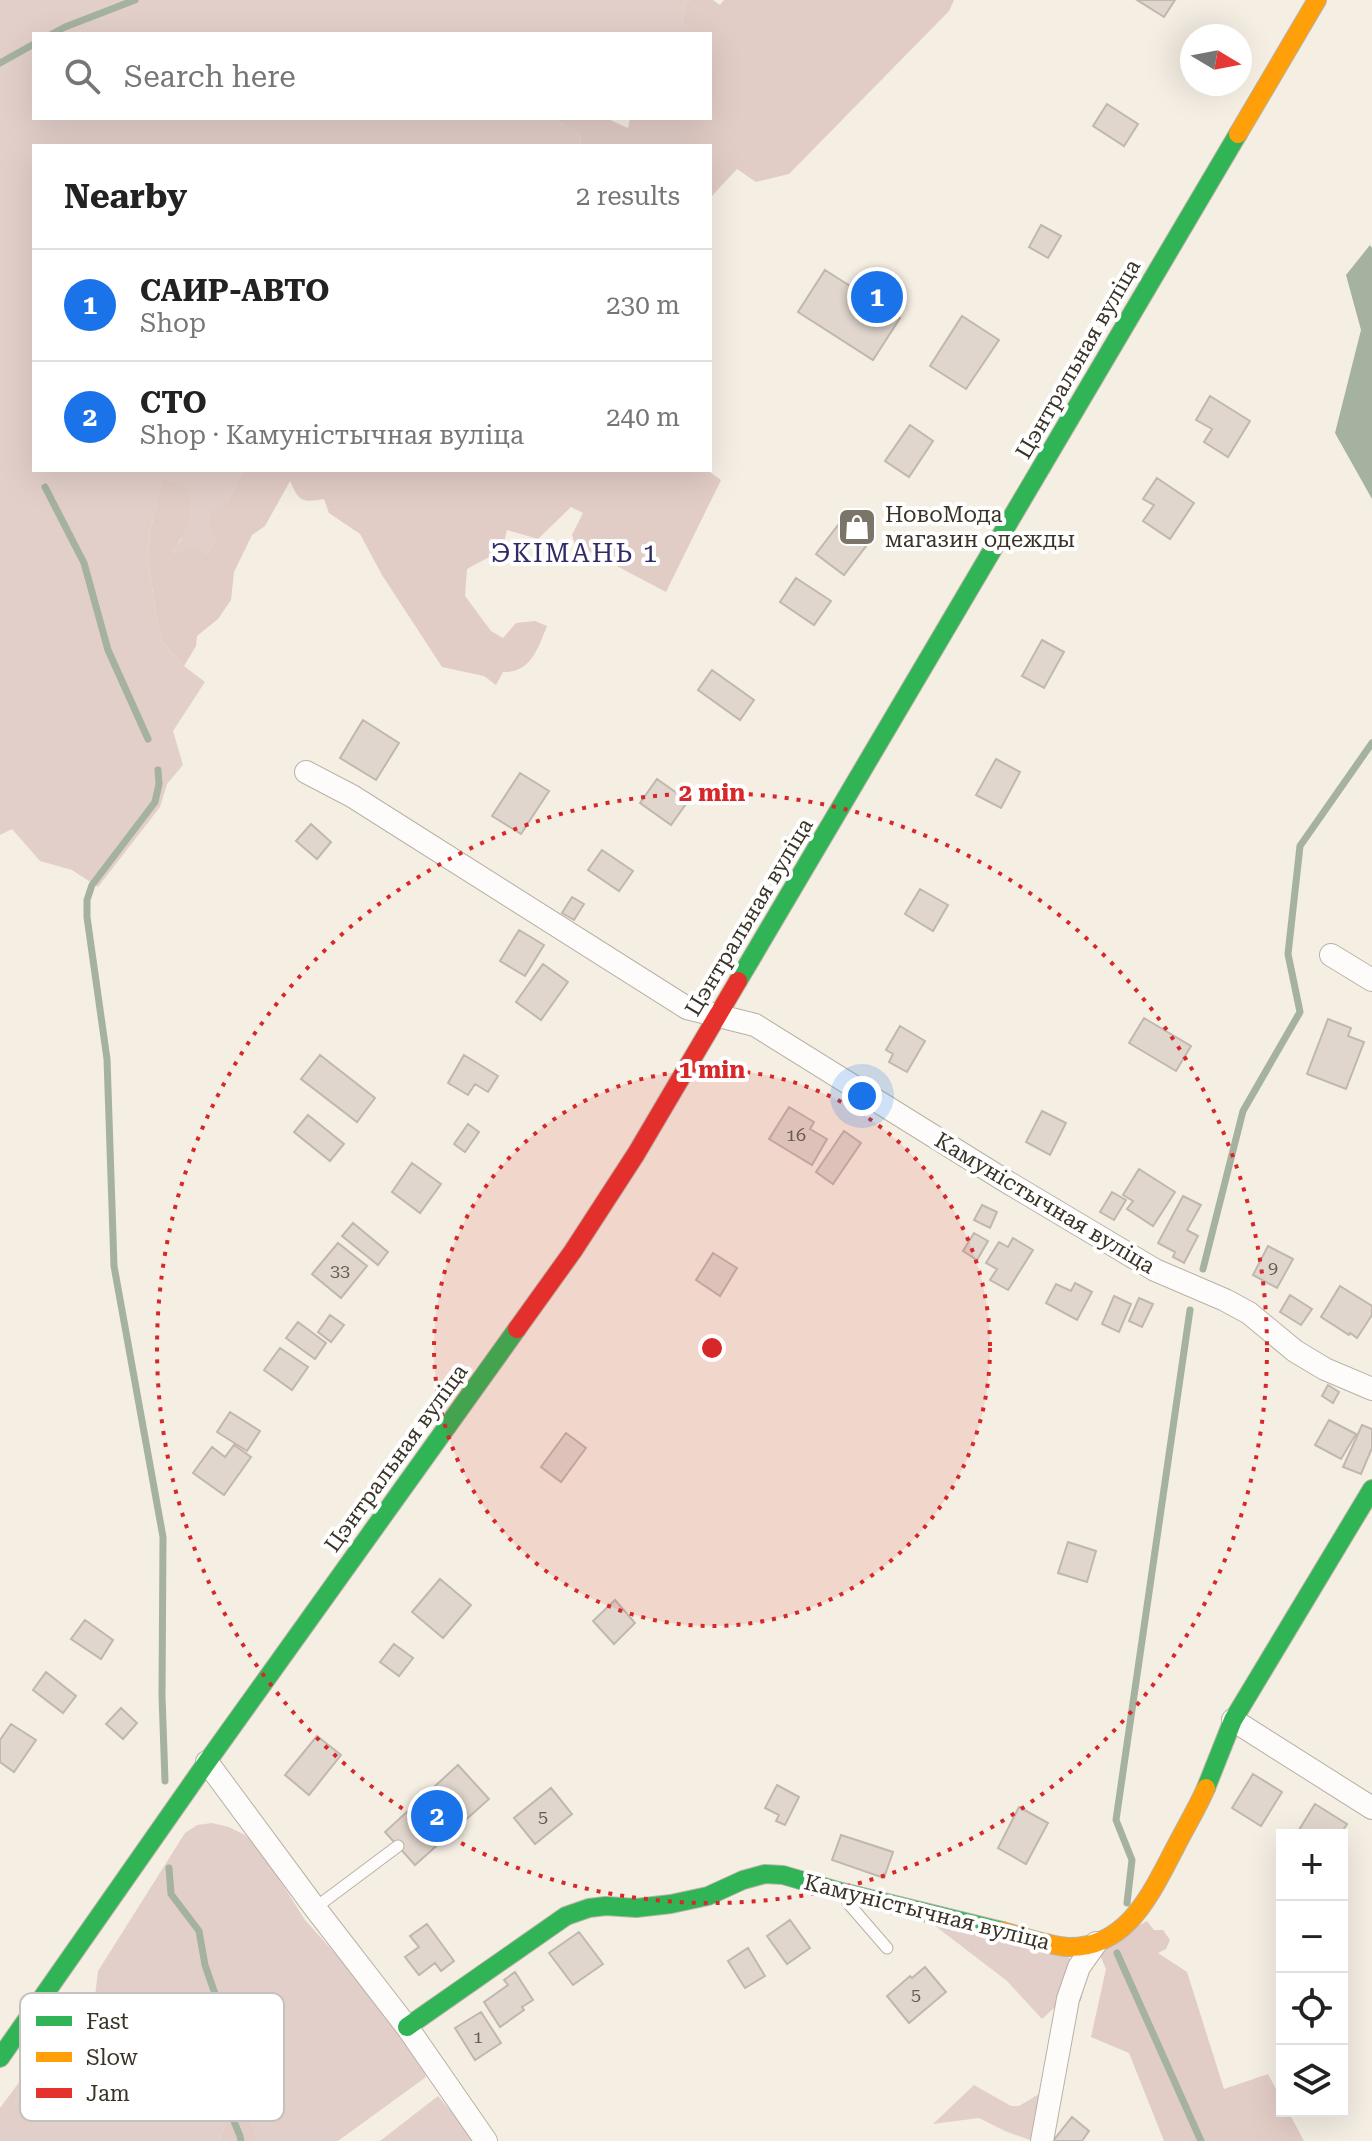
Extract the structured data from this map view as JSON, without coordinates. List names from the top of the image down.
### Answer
{
  "streets": {
    "main road": ["Цэнтральная вуліца", "Камуністычная вуліца"]
  },
  "crossings": [
    ["Цэнтральная вуліца", "Камуністычная вуліца"]
  ],
  "districts": ["ЭКІМАНЬ 1"],
  "places": {
    "shop": ["НовоМода магазин одежды"]
  },
  "house_numbers": [
    "16",
    "9",
    "33",
    "5",
    "5",
    "1"
  ],
  "legend": ["Fast", "Slow", "Jam"],
  "north": "right",
  "page": {
    "search": "Search here",
    "heading": ["Nearby", "2 results"],
    "list": [
      {
        "mark": "1",
        "name": "САИР-АВТО",
        "note": "Shop",
        "value": "230 m"
      },
      {
        "mark": "2",
        "name": "СТО",
        "note": "Shop · Камуністычная вуліца",
        "value": "240 m"
      }
    ],
    "pins": ["1", "2"],
    "map_buttons": ["+", "−"]
  },
  "rings": ["2 min", "1 min"]
}
